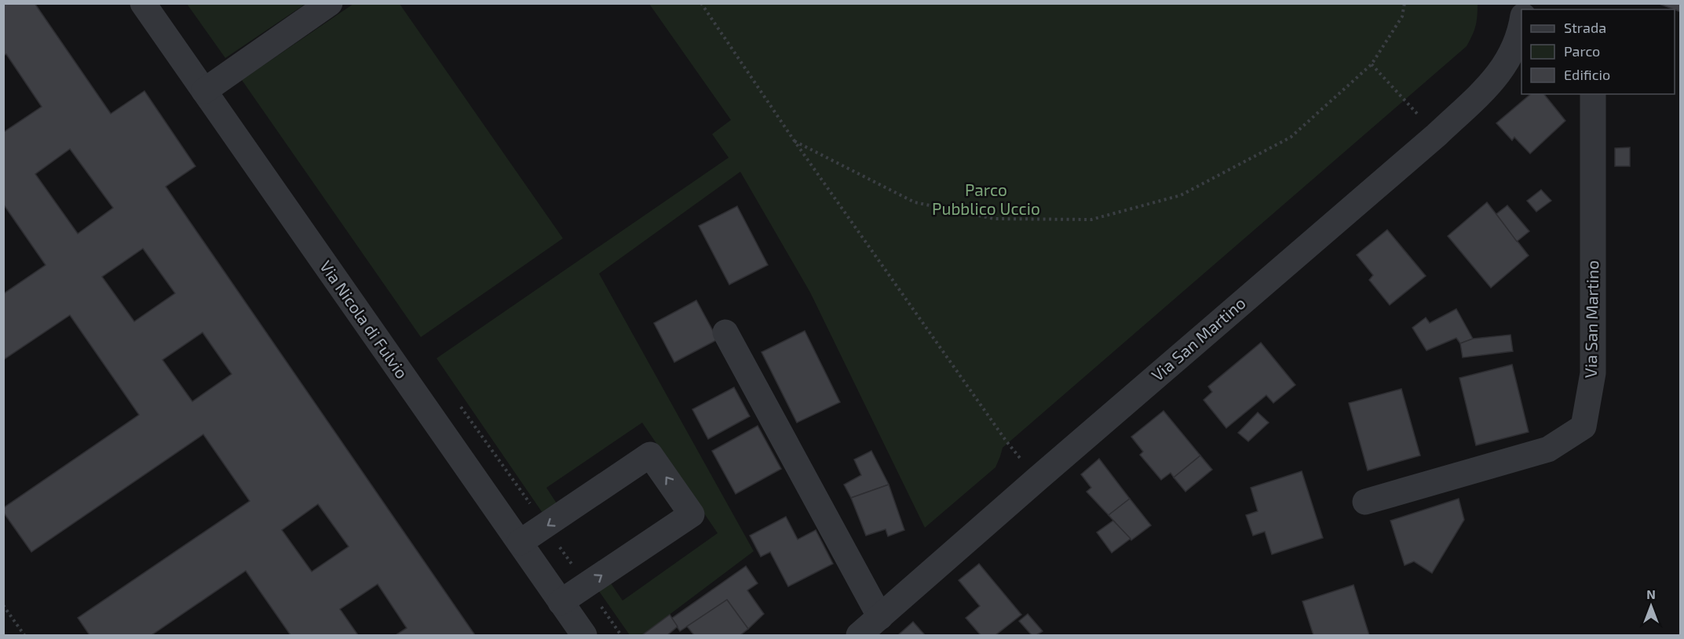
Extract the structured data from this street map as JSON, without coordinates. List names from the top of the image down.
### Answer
{
  "streets": {
    "street": ["Via San Martino", "Via Nicola di Fulvio"]
  },
  "parks": ["Parco Pubblico Uccio"],
  "legend": ["Strada", "Parco", "Edificio"],
  "north": "top"
}
